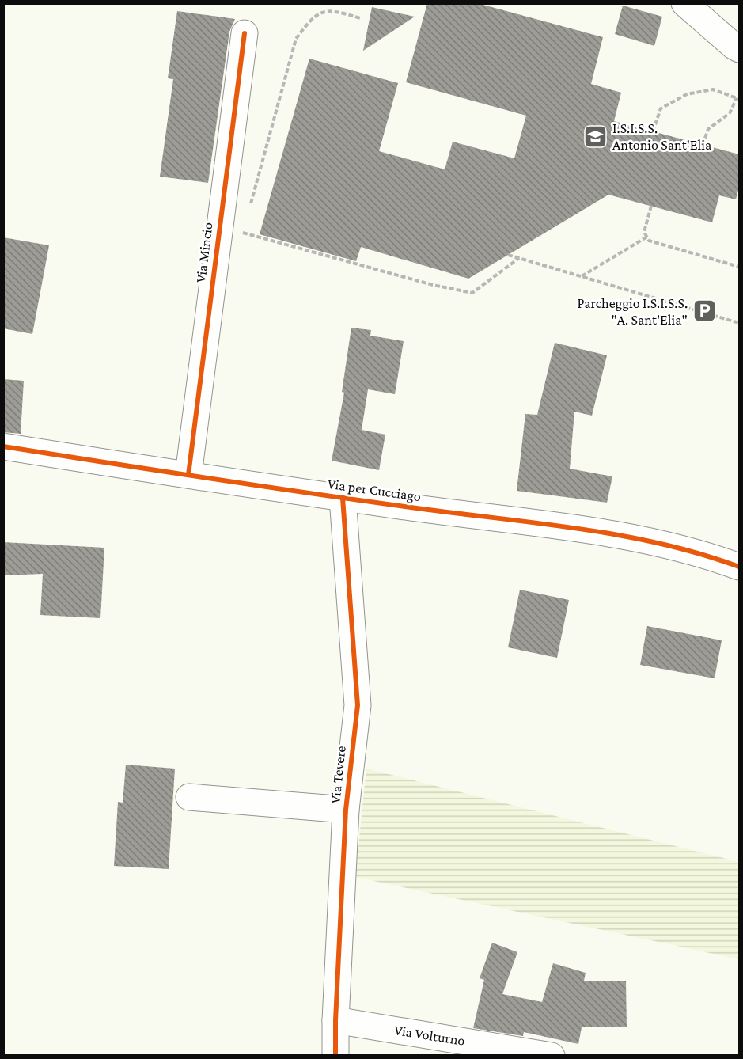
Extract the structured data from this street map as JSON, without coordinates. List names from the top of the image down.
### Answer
{
  "streets": {
    "street": [
      "Via Mincio",
      "Via per Cucciago",
      "Via Tevere",
      "Via Volturno"
    ]
  },
  "crossings": [
    ["Via Mincio", "Via per Cucciago"],
    ["Via per Cucciago", "Via Tevere"],
    ["Via Tevere", "Via Volturno"]
  ],
  "places": {
    "school or university": ["I.S.I.S.S. Antonio Sant'Elia"],
    "parking": ["Parcheggio I.S.I.S.S. \"A. Sant'Elia\""]
  }
}
